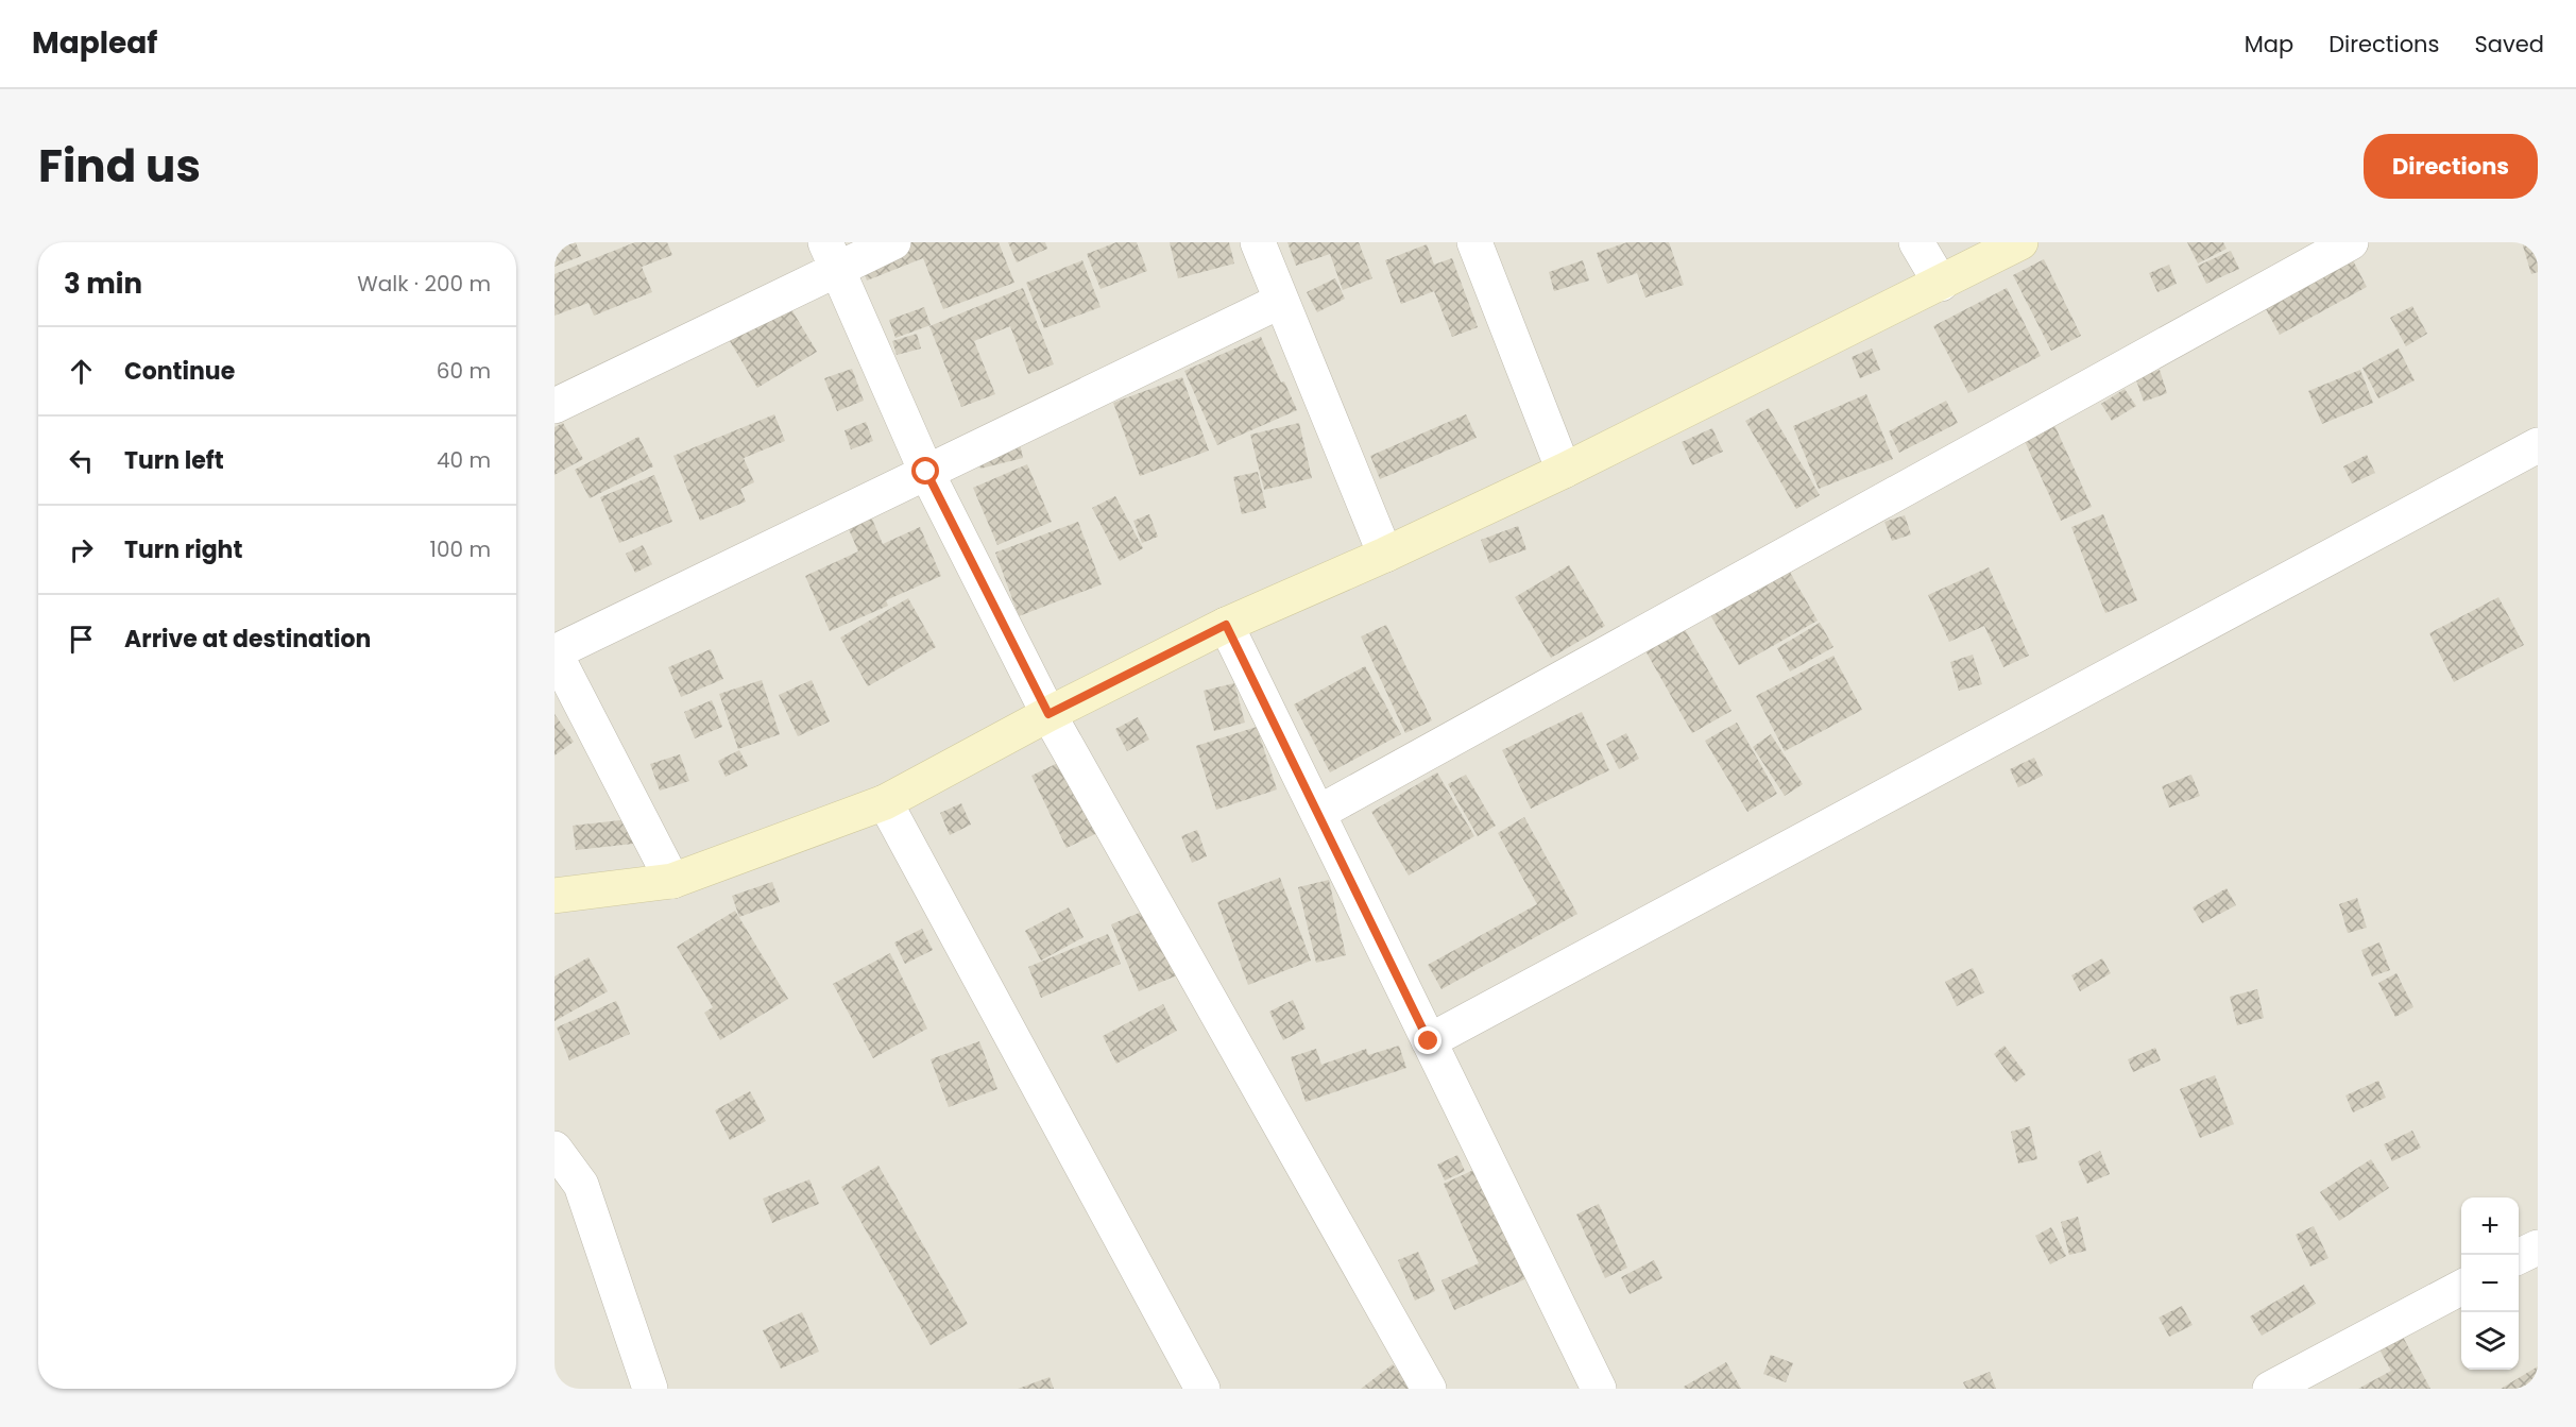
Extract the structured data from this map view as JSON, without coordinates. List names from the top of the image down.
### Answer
{
  "page": {
    "header": "Mapleaf",
    "nav": ["Map", "Directions", "Saved"],
    "title": "Find us",
    "buttons": "Directions",
    "heading": ["3 min", "Walk · 200 m"],
    "list": [
      ["Continue", "60 m"],
      ["Turn left", "40 m"],
      ["Turn right", "100 m"],
      "Arrive at destination"
    ],
    "map_buttons": ["+", "−"]
  }
}
